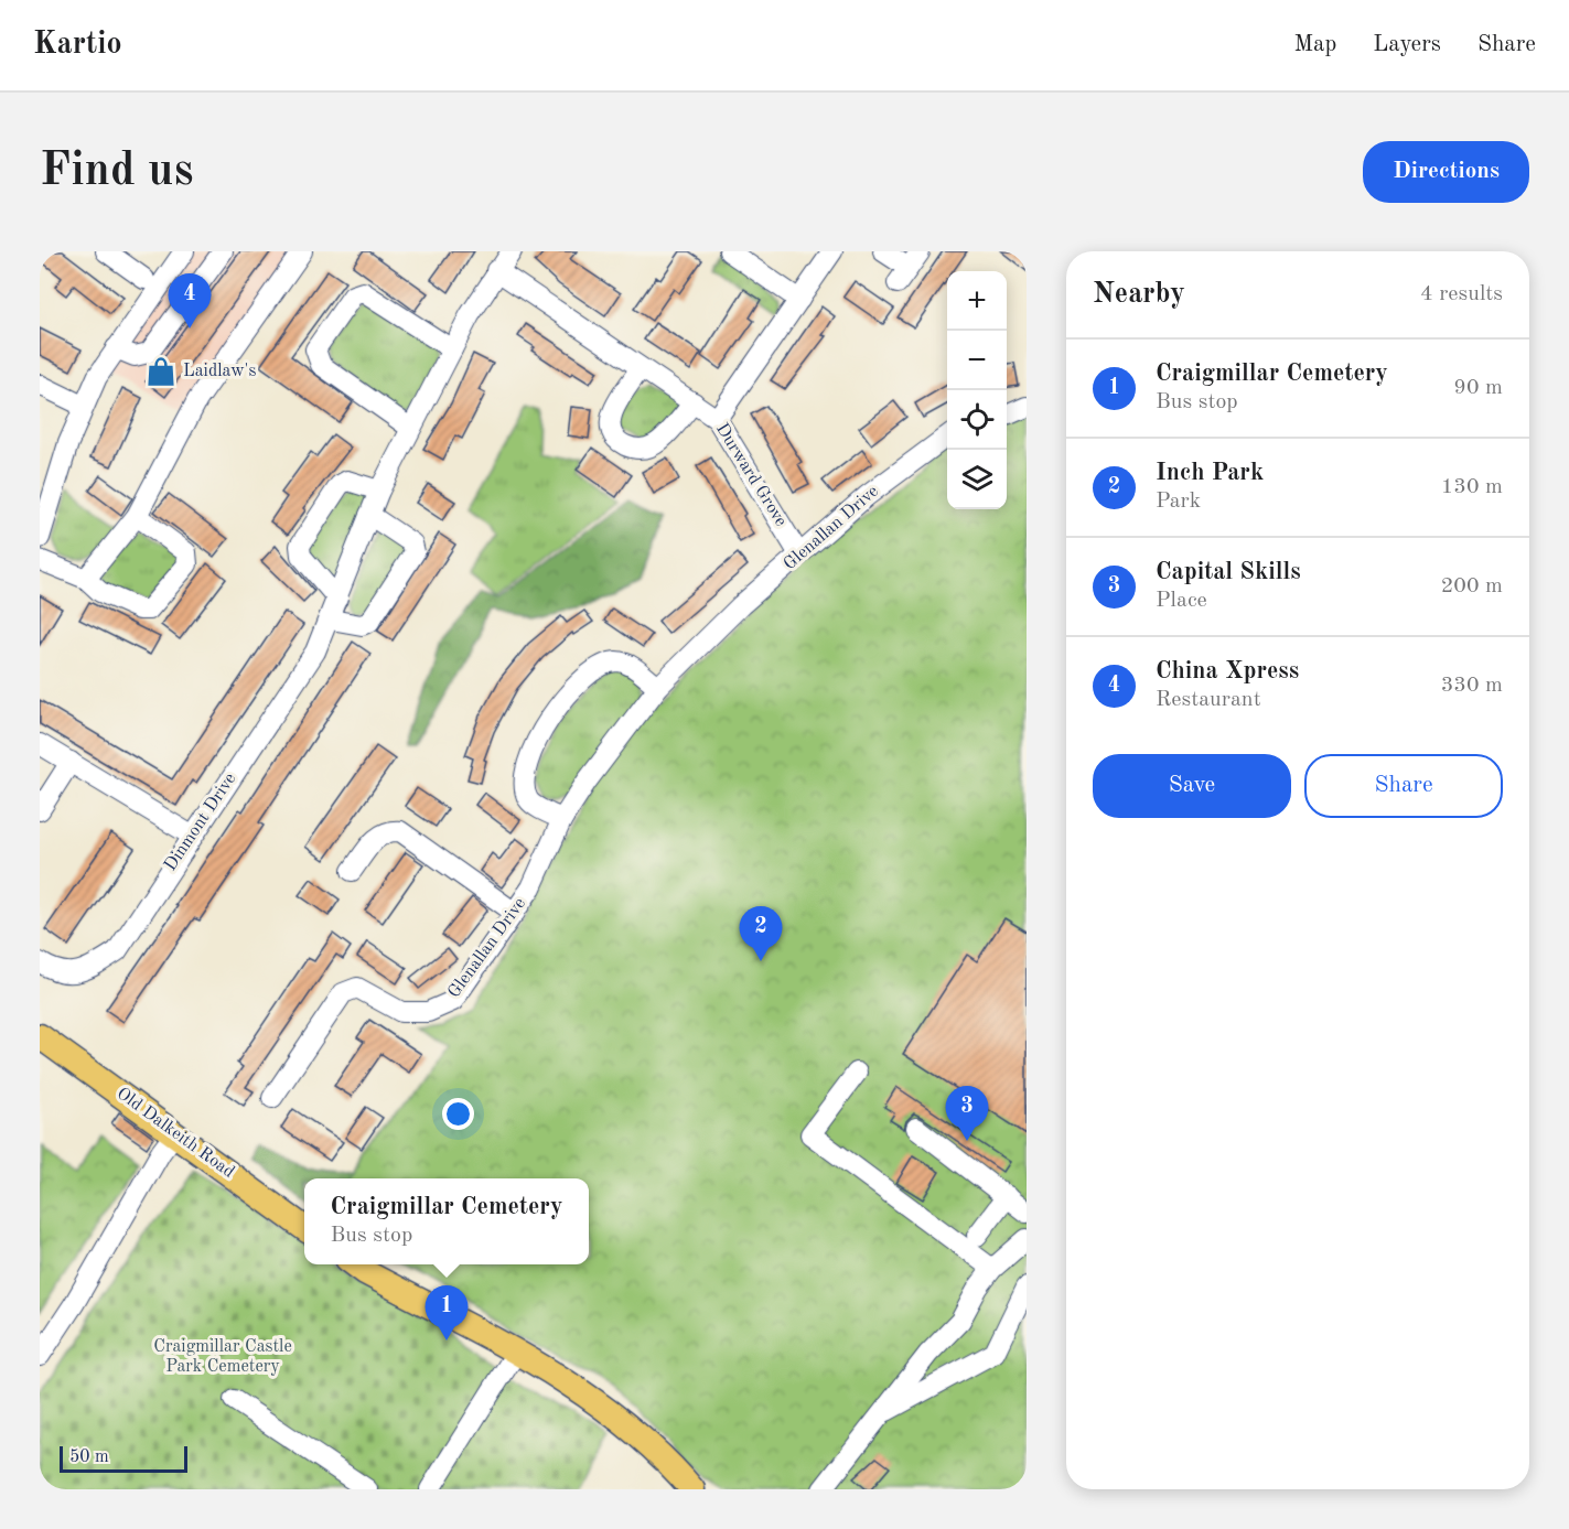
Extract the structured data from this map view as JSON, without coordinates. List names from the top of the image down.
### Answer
{
  "streets": {
    "main road": ["Old Dalkeith Road"],
    "street": ["Durward Grove", "Glenallan Drive", "Dinmont Drive"]
  },
  "crossings": [
    ["Durward Grove", "Glenallan Drive"],
    ["Durward Grove", "Dinmont Drive"]
  ],
  "parks": ["Craigmillar Castle Park Cemetery"],
  "places": {
    "shop": ["Laidlaw's"]
  },
  "scale_bar": "50 m",
  "page": {
    "header": "Kartio",
    "nav": ["Map", "Layers", "Share"],
    "buttons": [
      "Directions",
      ["Save", "Share"]
    ],
    "title": "Find us",
    "heading": ["Nearby", "4 results"],
    "map_buttons": ["+", "−"],
    "pins": [
      "4",
      "2",
      "3",
      "1"
    ],
    "list": [
      {
        "mark": "1",
        "name": "Craigmillar Cemetery",
        "note": "Bus stop",
        "value": "90 m"
      },
      {
        "mark": "2",
        "name": "Inch Park",
        "note": "Park",
        "value": "130 m"
      },
      {
        "mark": "3",
        "name": "Capital Skills",
        "note": "Place",
        "value": "200 m"
      },
      {
        "mark": "4",
        "name": "China Xpress",
        "note": "Restaurant",
        "value": "330 m"
      }
    ],
    "popup": ["Craigmillar Cemetery", "Bus stop"],
    "scale": "50 m"
  }
}
